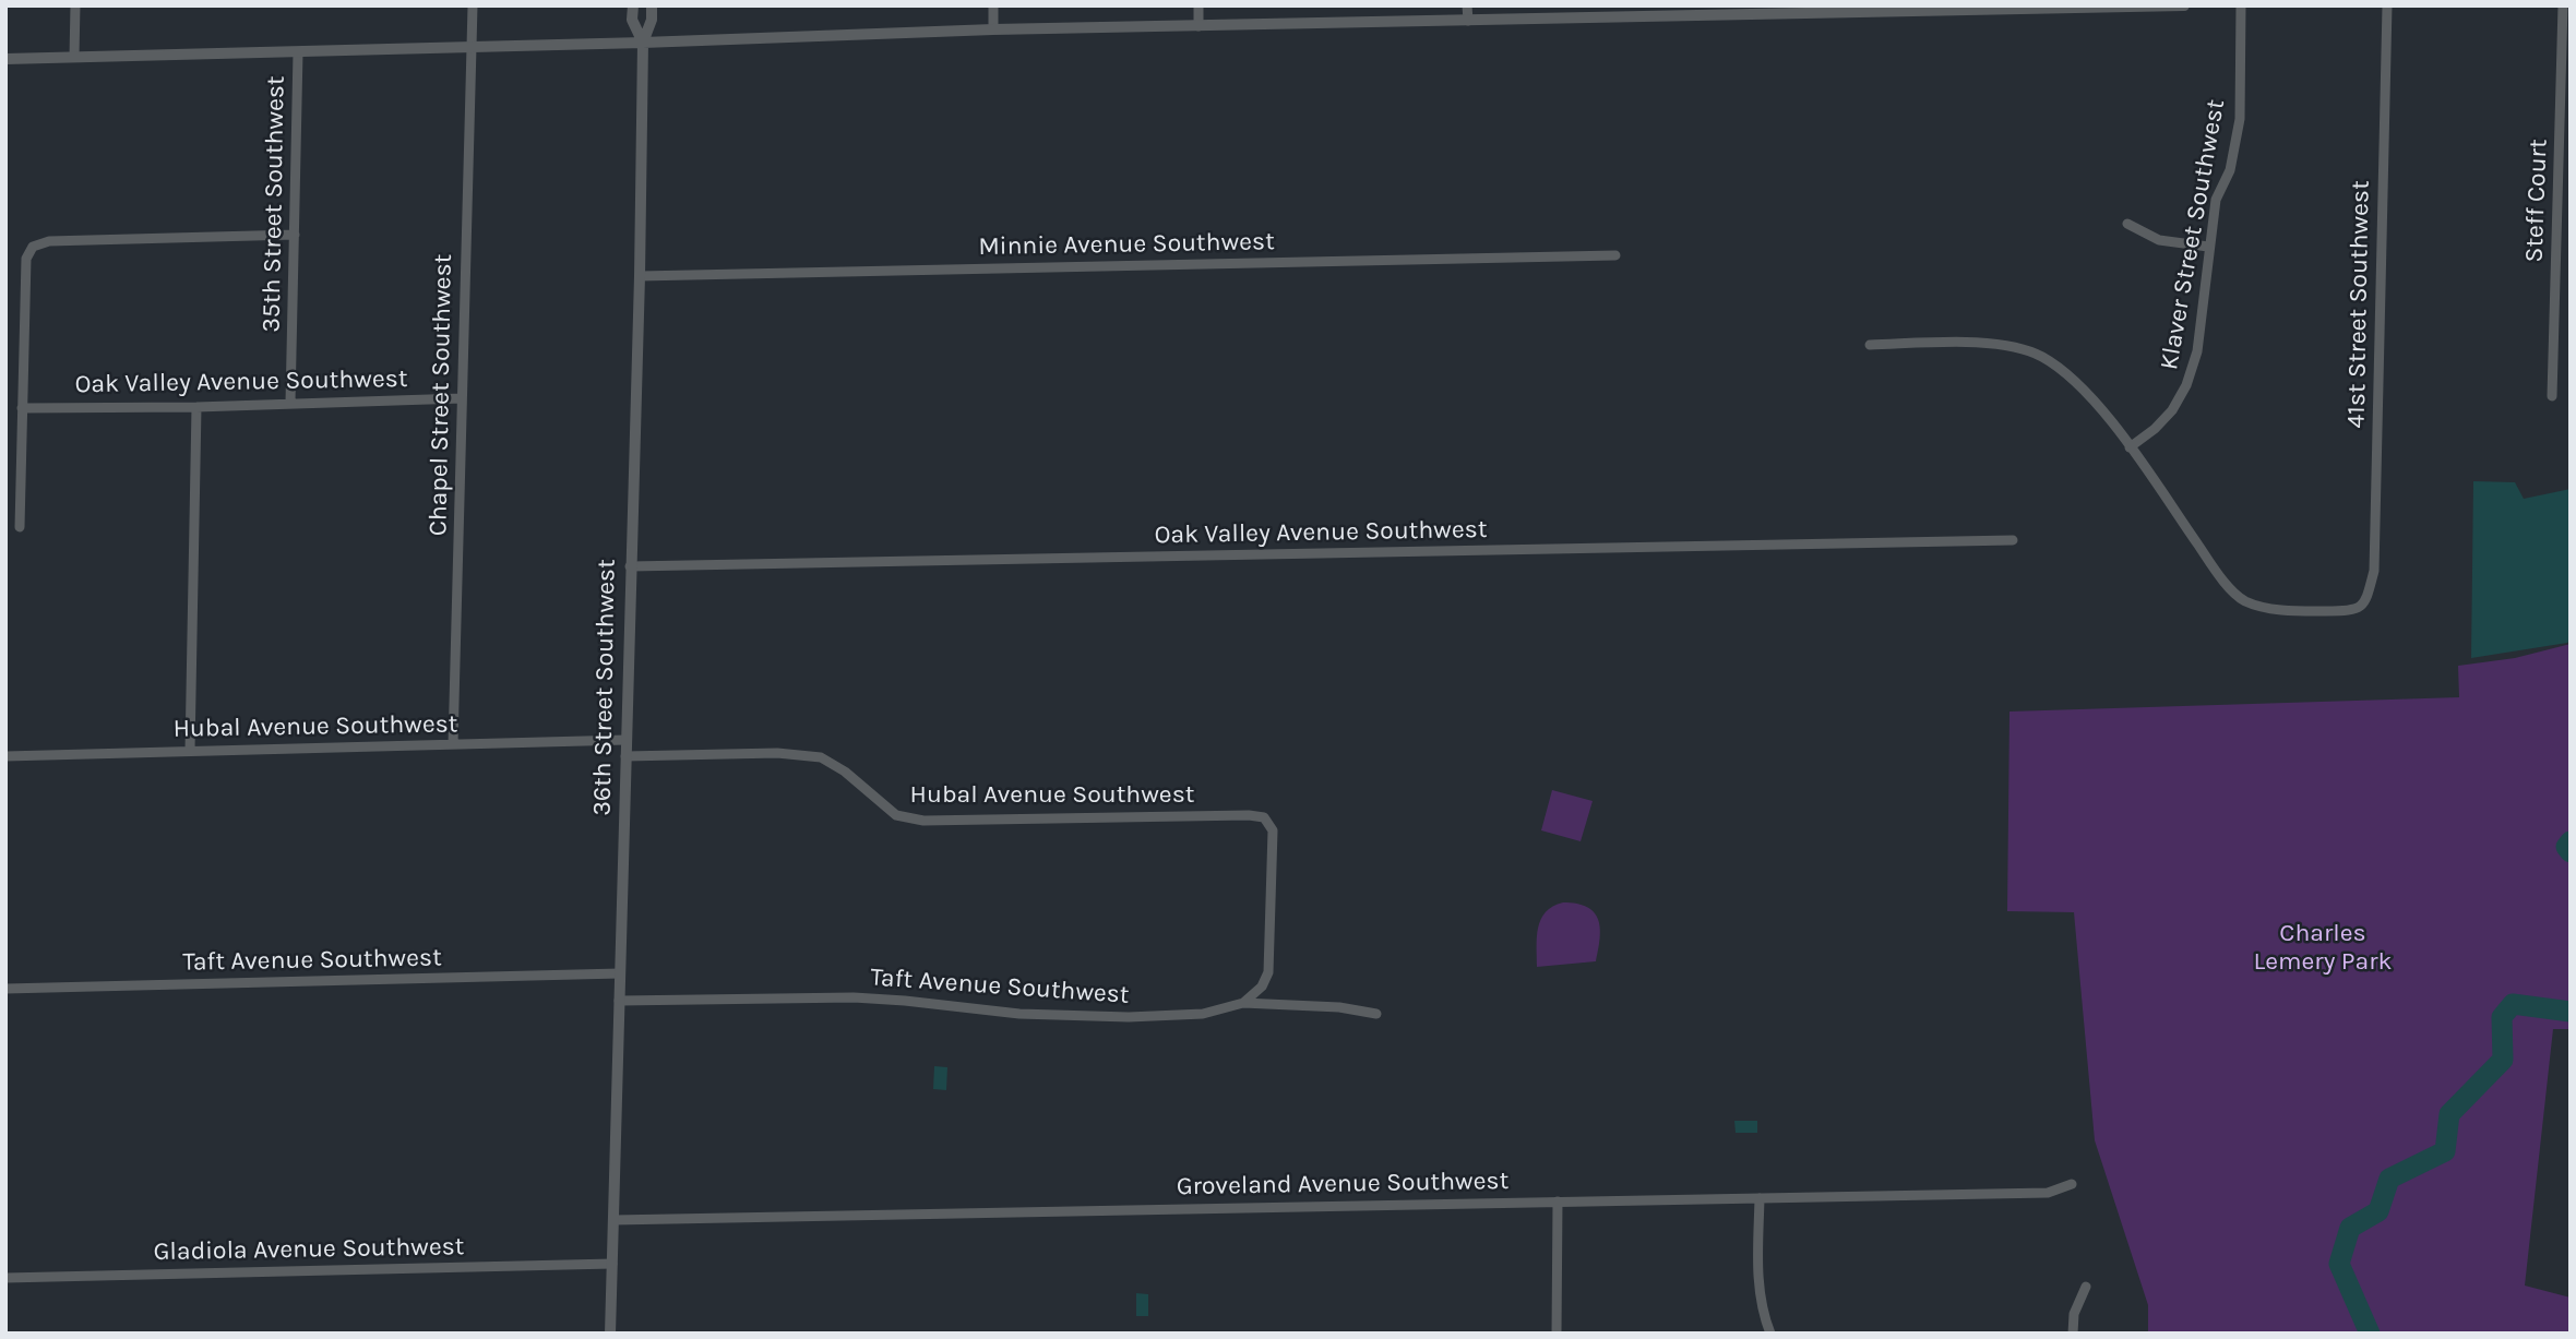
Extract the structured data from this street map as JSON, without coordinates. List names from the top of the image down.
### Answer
{
  "streets": {
    "street": [
      "Steff Court",
      "35th Street Southwest",
      "Klaver Street Southwest",
      "Minnie Avenue Southwest",
      "41st Street Southwest",
      "Oak Valley Avenue Southwest",
      "Chapel Street Southwest",
      "36th Street Southwest",
      "Hubal Avenue Southwest",
      "Taft Avenue Southwest",
      "Groveland Avenue Southwest",
      "Gladiola Avenue Southwest"
    ]
  },
  "crossings": [
    ["35th Street Southwest", "Oak Valley Avenue Southwest"],
    ["Klaver Street Southwest", "41st Street Southwest"],
    ["Minnie Avenue Southwest", "36th Street Southwest"],
    ["Oak Valley Avenue Southwest", "Chapel Street Southwest"],
    ["Oak Valley Avenue Southwest", "36th Street Southwest"],
    ["Chapel Street Southwest", "Hubal Avenue Southwest"],
    ["36th Street Southwest", "Hubal Avenue Southwest"],
    ["36th Street Southwest", "Taft Avenue Southwest"],
    ["36th Street Southwest", "Groveland Avenue Southwest"],
    ["36th Street Southwest", "Gladiola Avenue Southwest"],
    ["Hubal Avenue Southwest", "Taft Avenue Southwest"]
  ],
  "parks": ["Charles Lemery Park"]
}
